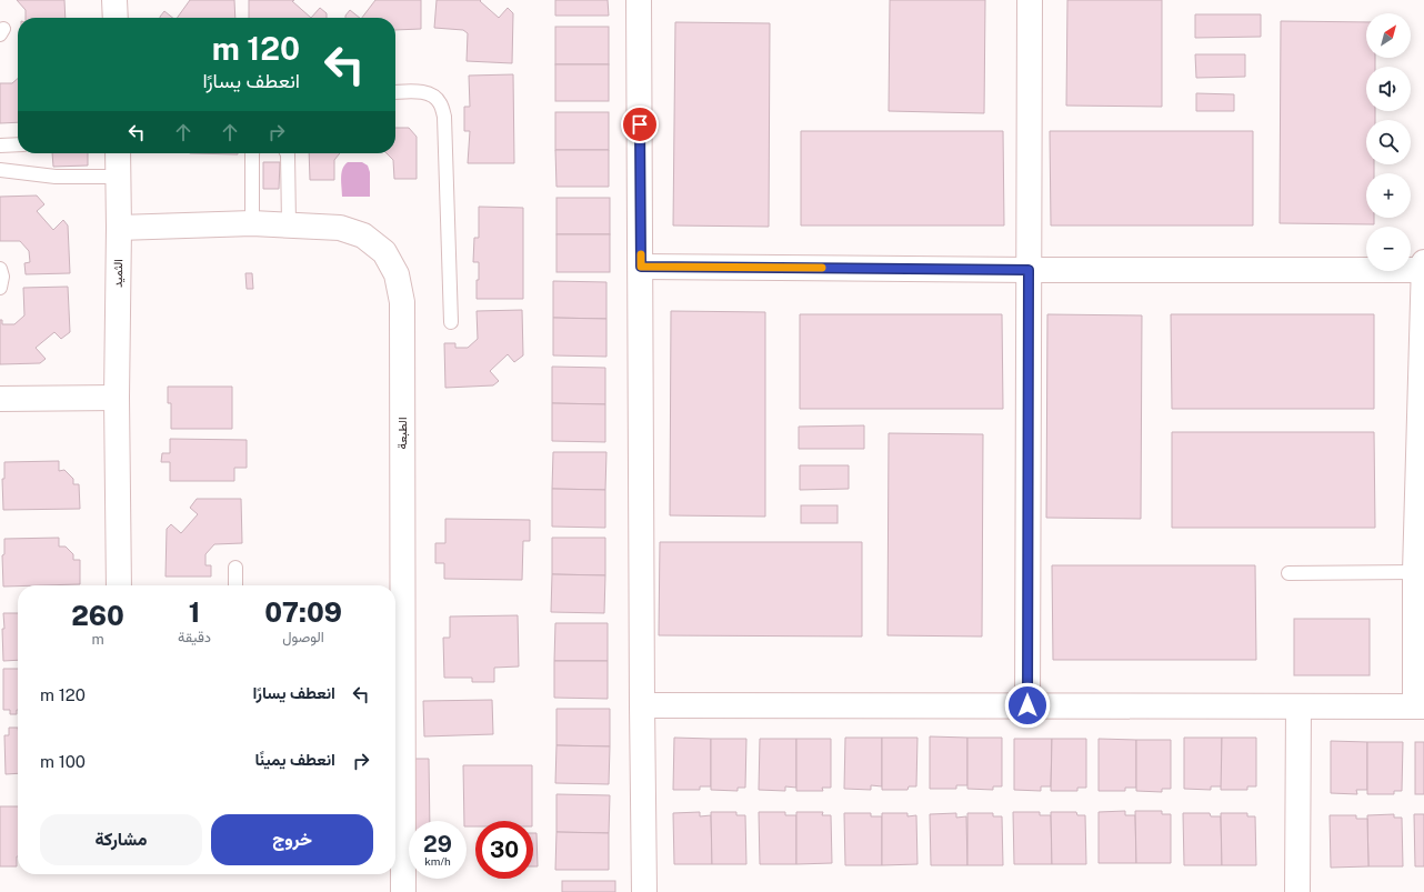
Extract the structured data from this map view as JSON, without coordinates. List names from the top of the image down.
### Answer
{
  "streets": {
    "street": ["الثميد", "الطبعة"]
  },
  "crossings": [
    ["الثميد", "الطبعة"]
  ],
  "north": "top right",
  "page": {
    "map_buttons": ["+", "−"],
    "turn": ["120 m", "انعطف يسارًا"],
    "eta": [
      "07:09",
      "الوصول",
      "1",
      "دقيقة",
      "260",
      "m"
    ],
    "list": [
      {
        "name": "انعطف يسارًا",
        "value": "120 m"
      },
      {
        "name": "انعطف يمينًا",
        "value": "100 m"
      }
    ],
    "buttons": ["خروج", "مشاركة"],
    "speed": "29 km/h",
    "limit": "30"
  }
}
